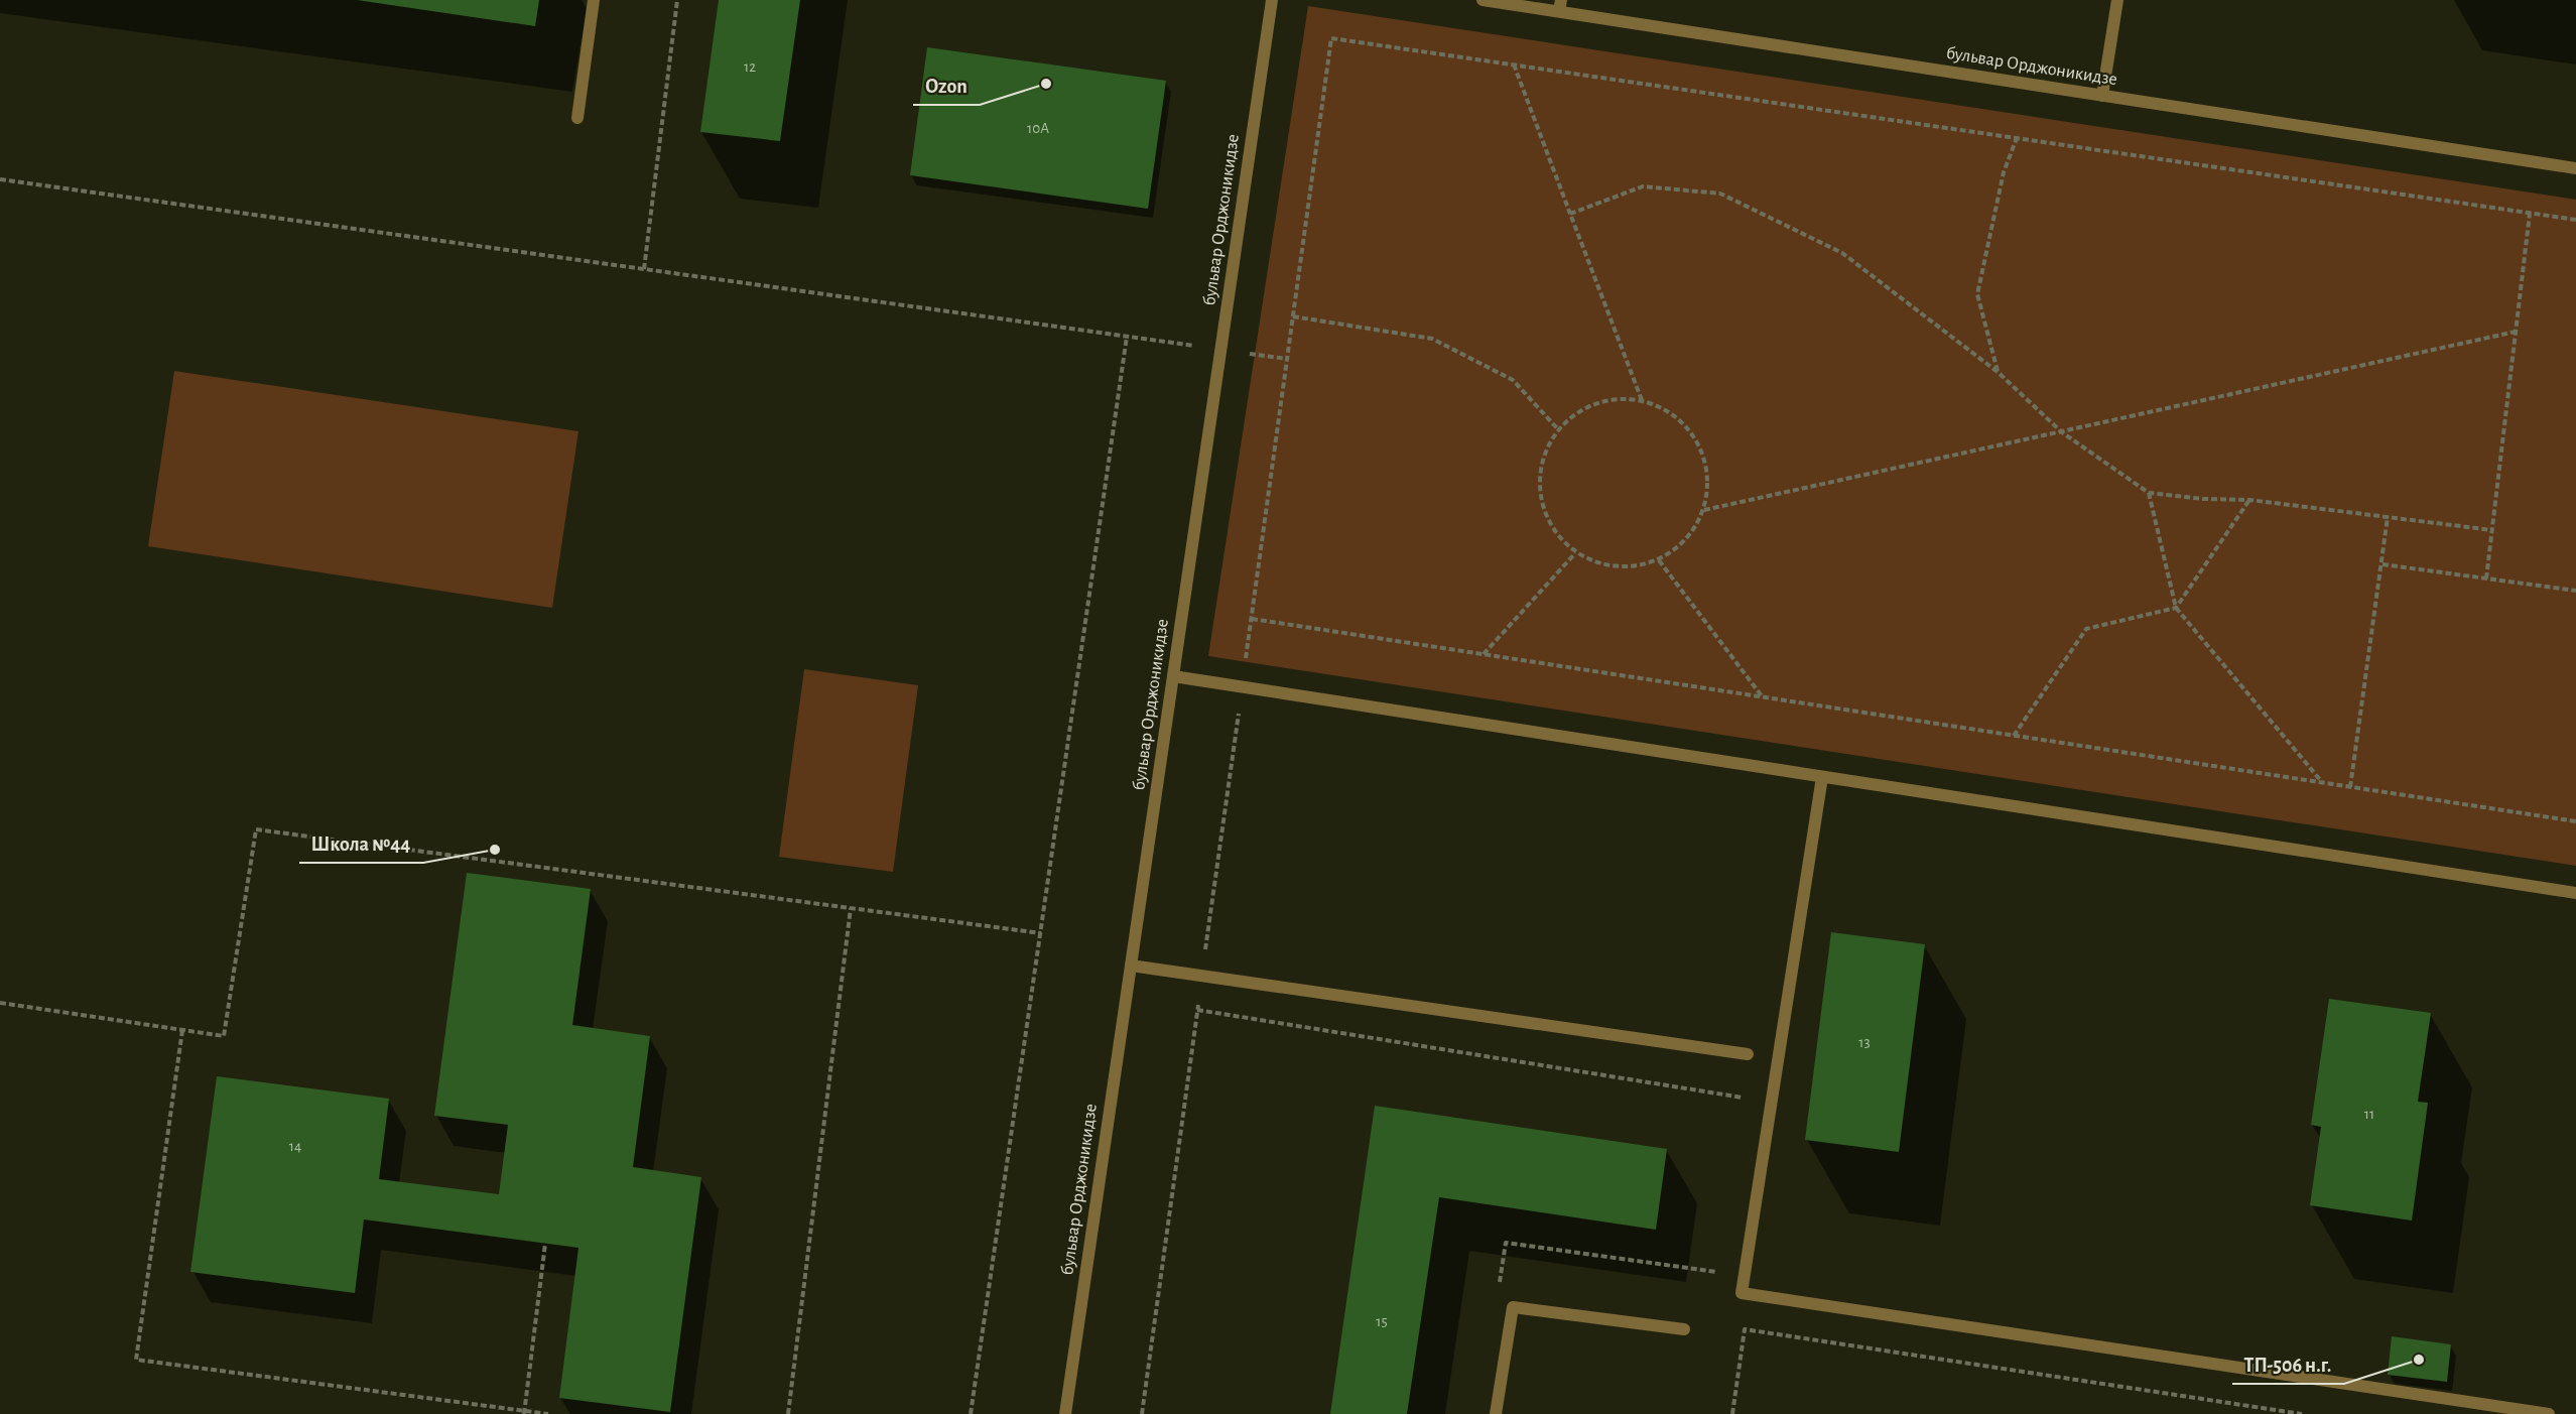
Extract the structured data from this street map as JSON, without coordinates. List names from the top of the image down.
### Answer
{
  "streets": {
    "street": ["бульвар Орджоникидзе"]
  },
  "places": ["Ozon", "Школа №44", "ТП-506 н.г."],
  "house_numbers": [
    "12",
    "10А",
    "13",
    "11",
    "14",
    "15"
  ]
}
